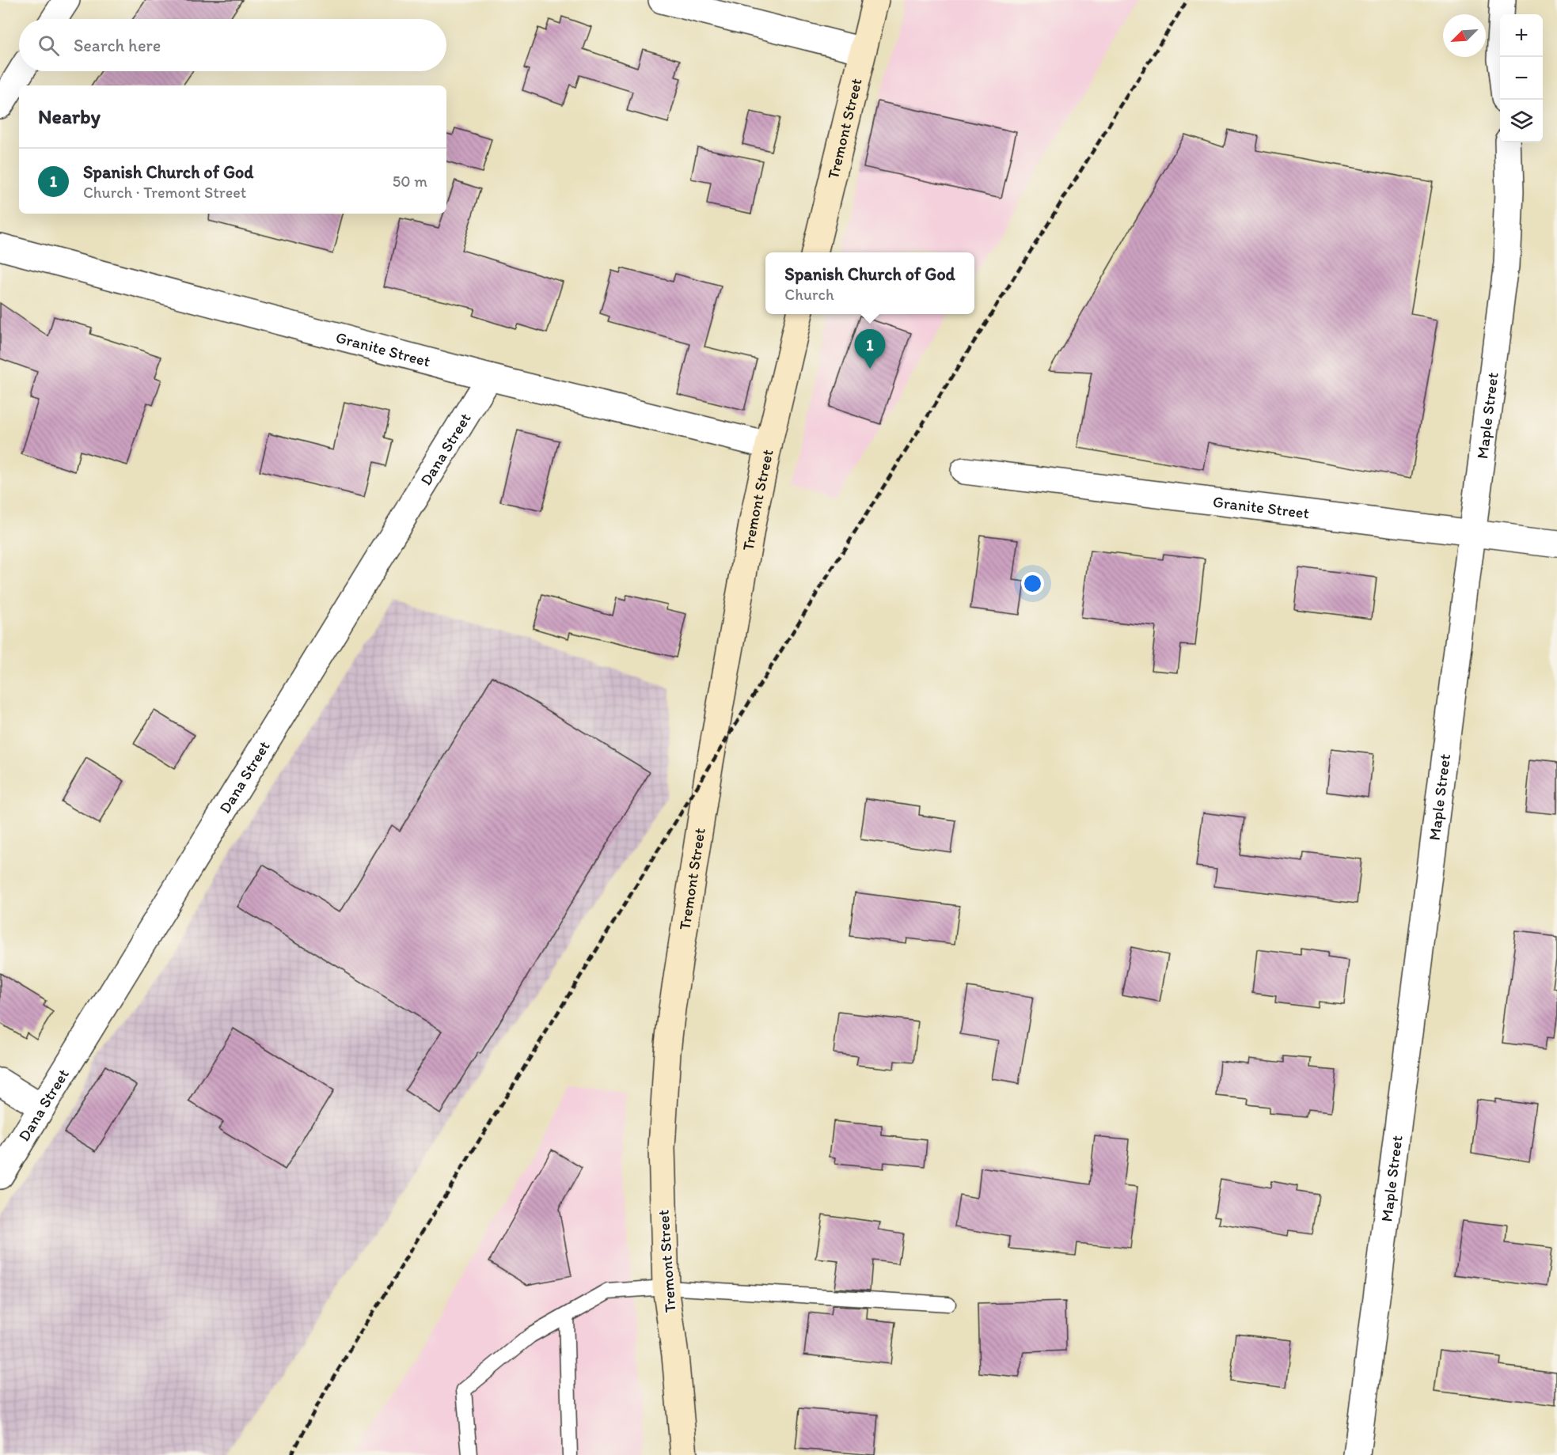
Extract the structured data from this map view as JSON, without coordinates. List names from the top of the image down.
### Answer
{
  "streets": {
    "main road": ["Tremont Street"],
    "street": ["Granite Street", "Maple Street", "Dana Street"]
  },
  "crossings": [
    ["Tremont Street", "Granite Street"],
    ["Granite Street", "Maple Street"],
    ["Granite Street", "Dana Street"]
  ],
  "north": "bottom left",
  "page": {
    "map_buttons": ["+", "−"],
    "search": "Search here",
    "heading": "Nearby",
    "list": [
      {
        "mark": "1",
        "name": "Spanish Church of God",
        "note": "Church · Tremont Street",
        "value": "50 m"
      }
    ],
    "popup": ["Spanish Church of God", "Church"],
    "pins": "1"
  }
}
